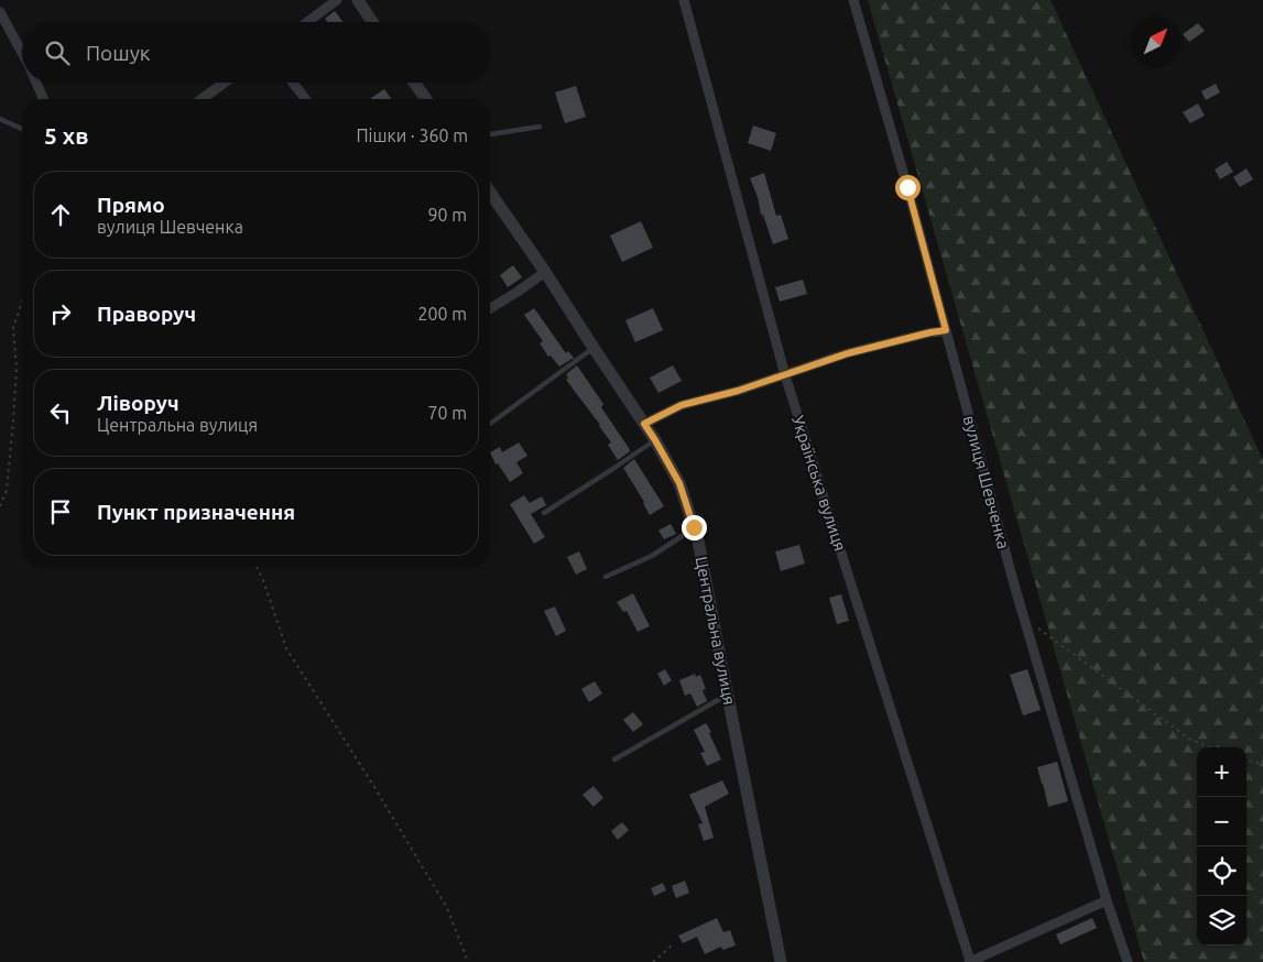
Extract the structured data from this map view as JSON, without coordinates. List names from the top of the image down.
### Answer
{
  "streets": {
    "street": ["вулиця Шевченка", "Українська вулиця", "Центральна вулиця"]
  },
  "north": "top right",
  "page": {
    "search": "Пошук",
    "heading": ["5 хв", "Пішки · 360 m"],
    "list": [
      ["Прямо", "вулиця Шевченка", "90 m"],
      ["Праворуч", "200 m"],
      ["Ліворуч", "Центральна вулиця", "70 m"],
      "Пункт призначення"
    ],
    "map_buttons": ["+", "−"]
  }
}
